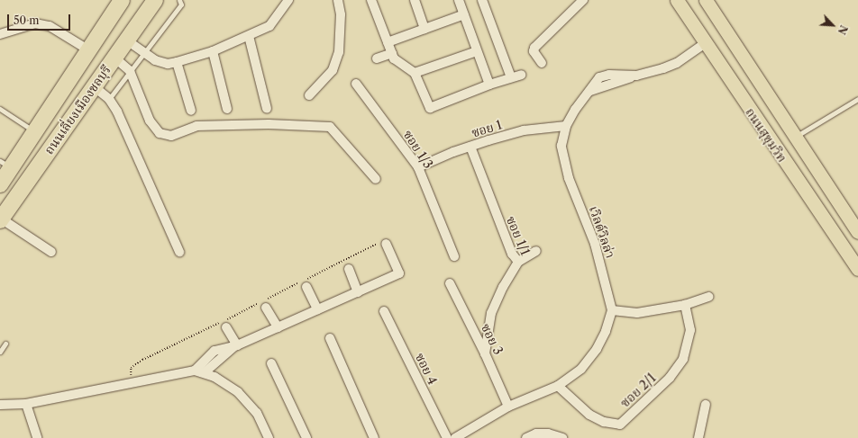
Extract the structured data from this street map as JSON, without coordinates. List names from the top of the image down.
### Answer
{
  "streets": {
    "highway": ["ถนนเลี่ยงเมืองชลบุรี"],
    "main road": ["ถนนสุขุมวิท"],
    "street": [
      "ซอย 1",
      "ซอย 1/3",
      "เวิลด์วิลล่า",
      "ซอย 1/1",
      "ซอย 3",
      "ซอย 4",
      "ซอย 2/1"
    ]
  },
  "crossings": [
    ["ซอย 1", "ซอย 1/3"],
    ["ซอย 1", "เวิลด์วิลล่า"],
    ["ซอย 1", "ซอย 1/1"],
    ["ถนนสุขุมวิท", "เวิลด์วิลล่า"],
    ["ซอย 1/1", "ซอย 3"]
  ],
  "scale_bar": "50 m",
  "north": "bottom right"
}
